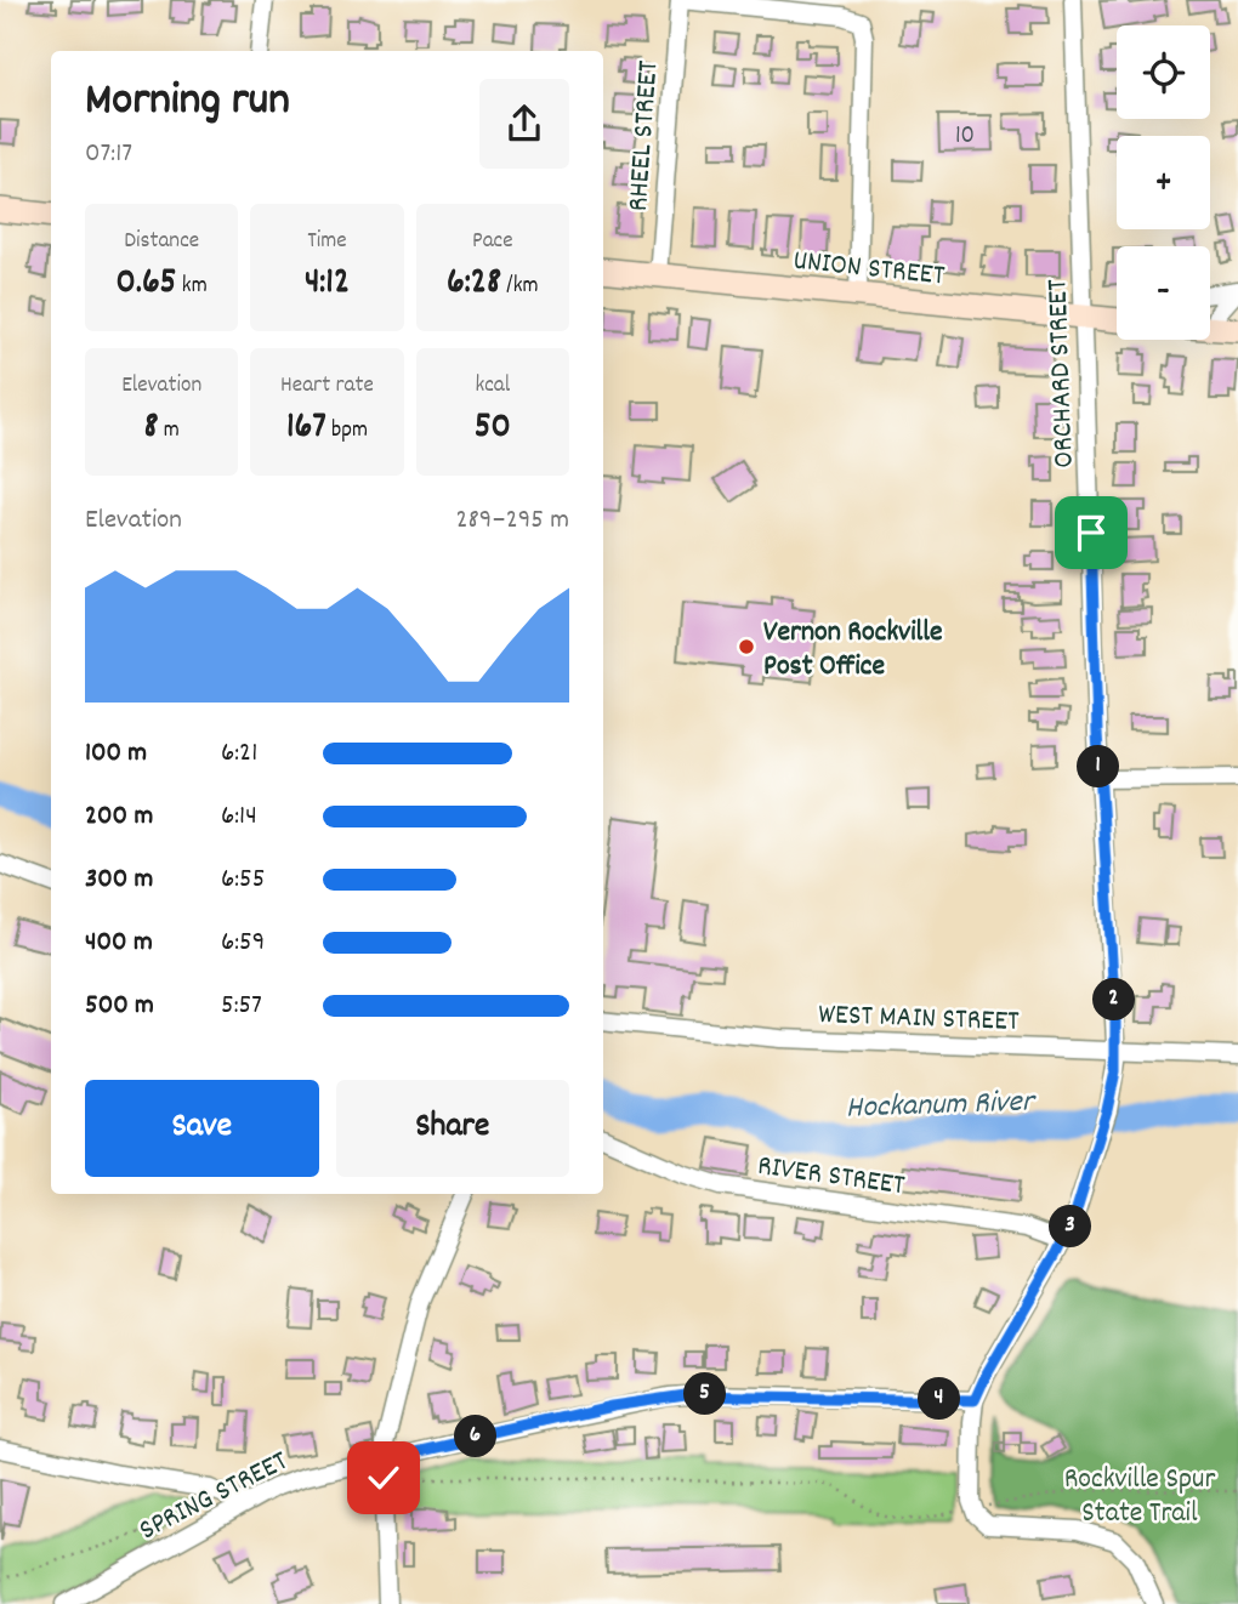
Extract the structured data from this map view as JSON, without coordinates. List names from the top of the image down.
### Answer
{
  "streets": {
    "main road": ["UNION STREET"],
    "street": [
      "RHEEL STREET",
      "ORCHARD STREET",
      "WEST MAIN STREET",
      "RIVER STREET",
      "SPRING STREET"
    ]
  },
  "crossings": [
    ["RHEEL STREET", "UNION STREET"],
    ["UNION STREET", "ORCHARD STREET"],
    ["ORCHARD STREET", "WEST MAIN STREET"]
  ],
  "water": ["Hockanum River"],
  "parks": ["Rockville Spur State Trail"],
  "places": ["Vernon Rockville Post Office"],
  "house_numbers": ["10"],
  "page": {
    "map_buttons": ["+", "−"],
    "heading": ["Morning run", "07:17"],
    "stats": [
      ["Distance", "0.65 km"],
      ["Time", "4:12"],
      ["Pace", "6:28 /km"],
      ["Elevation", "8 m"],
      ["Heart rate", "167 bpm"],
      ["kcal", "50"]
    ],
    "chart": ["Elevation", "289–295 m"],
    "list": [
      {
        "name": "100 m",
        "note": "6:21"
      },
      {
        "name": "200 m",
        "note": "6:14"
      },
      {
        "name": "300 m",
        "note": "6:55"
      },
      {
        "name": "400 m",
        "note": "6:59"
      },
      {
        "name": "500 m",
        "note": "5:57"
      }
    ],
    "pins": [
      "1",
      "2",
      "3",
      "5",
      "4",
      "6"
    ],
    "buttons": ["Save", "Share"]
  }
}
